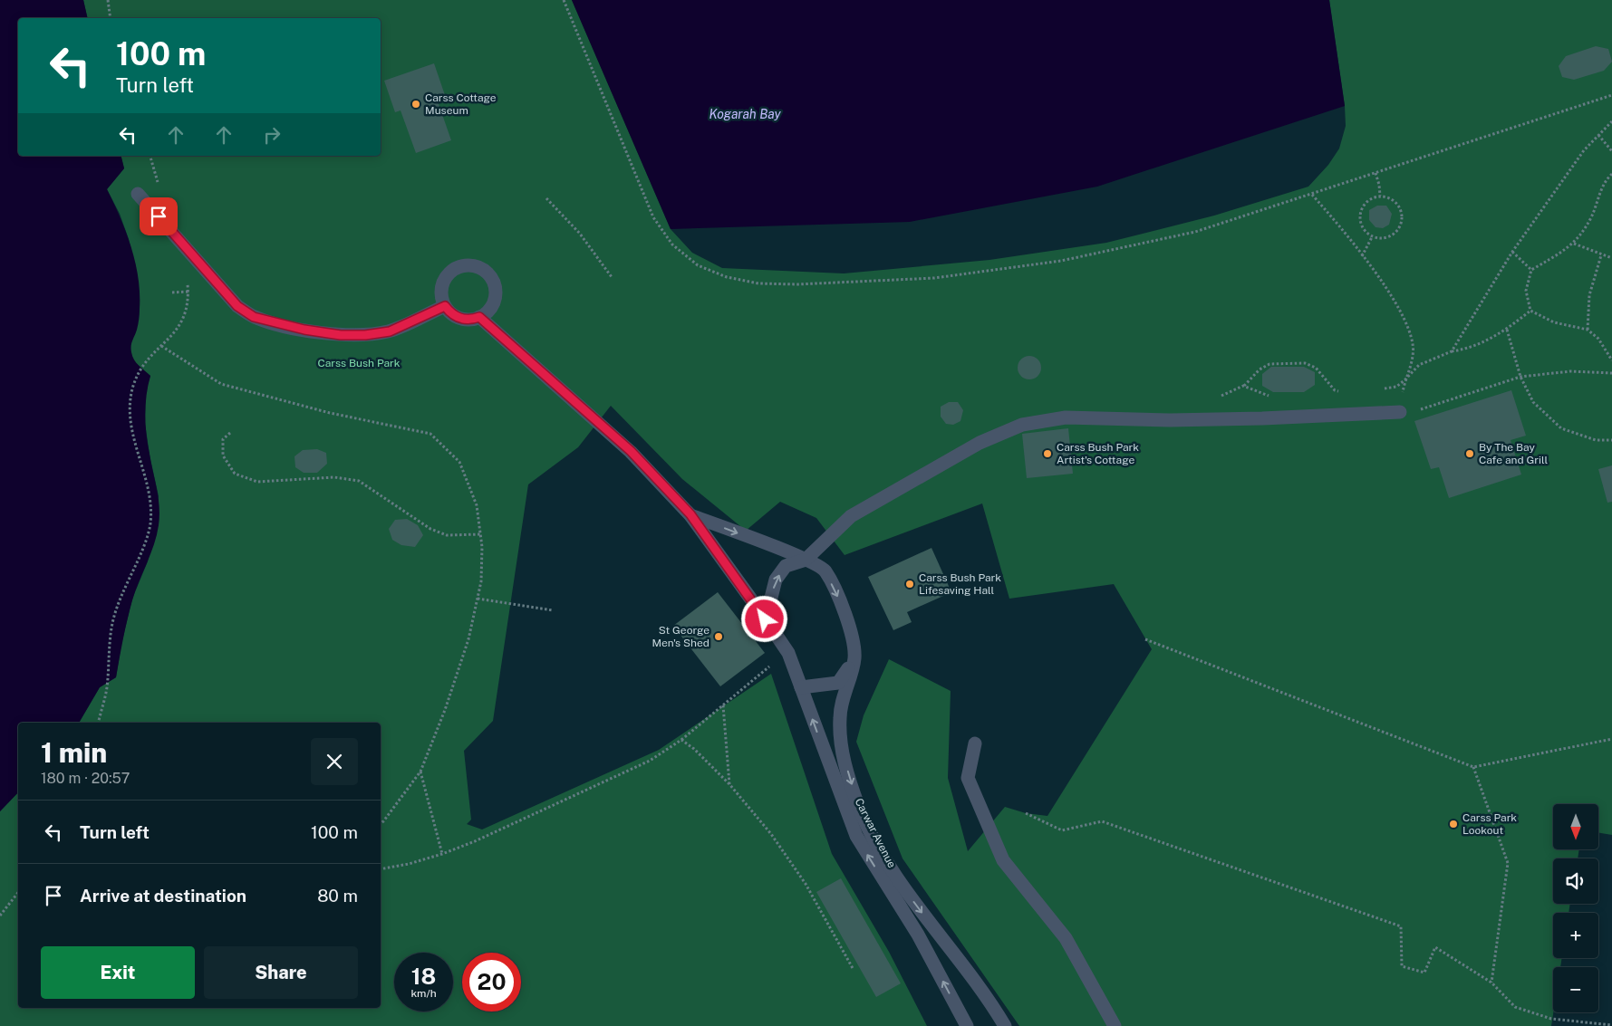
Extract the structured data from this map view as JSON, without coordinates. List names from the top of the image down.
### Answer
{
  "streets": {
    "lane": ["Carwar Avenue"]
  },
  "water": ["Kogarah Bay"],
  "parks": ["Carss Bush Park"],
  "places": [
    "Carss Cottage Museum",
    "Carss Bush Park Artist's Cottage",
    "By The Bay Cafe and Grill",
    "Carss Bush Park Lifesaving Hall",
    "St George Men's Shed",
    "Carss Park Lookout"
  ],
  "north": "bottom",
  "page": {
    "turn": ["100 m", "Turn left"],
    "heading": ["1 min", "180 m · 20:57"],
    "list": [
      {
        "name": "Turn left",
        "value": "100 m"
      },
      {
        "name": "Arrive at destination",
        "value": "80 m"
      }
    ],
    "map_buttons": ["+", "−"],
    "buttons": ["Exit", "Share"],
    "speed": "18 km/h",
    "limit": "20"
  }
}
